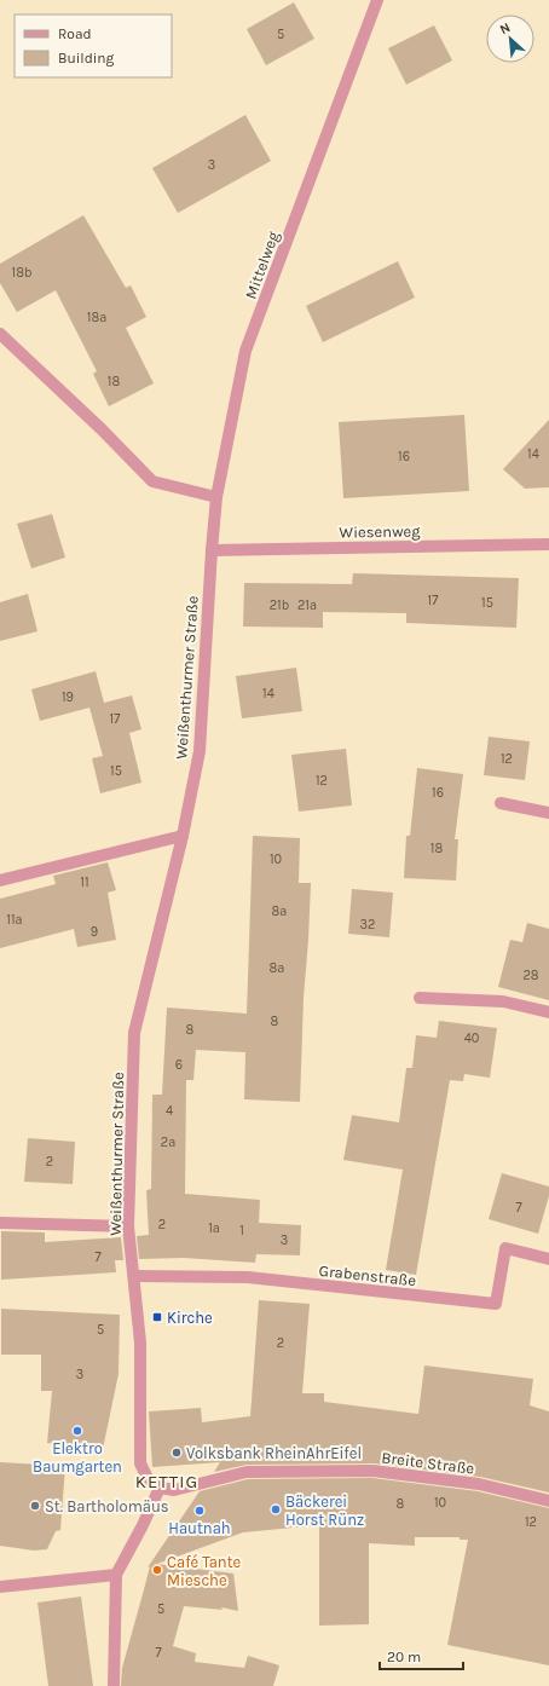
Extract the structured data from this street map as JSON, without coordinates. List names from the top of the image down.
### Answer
{
  "streets": {
    "street": [
      "Mittelweg",
      "Wiesenweg",
      "Weißenthurmer Straße",
      "Grabenstraße",
      "Breite Straße"
    ]
  },
  "crossings": [
    ["Mittelweg", "Wiesenweg"],
    ["Mittelweg", "Weißenthurmer Straße"],
    ["Wiesenweg", "Weißenthurmer Straße"],
    ["Weißenthurmer Straße", "Grabenstraße"],
    ["Weißenthurmer Straße", "Breite Straße"]
  ],
  "districts": ["KETTIG"],
  "places": {
    "transit": ["Kirche"],
    "other": [
      "Elektro Baumgarten",
      "Volksbank RheinAhrEifel",
      "St. Bartholomäus",
      "Bäckerei Horst Rünz",
      "Hautnah",
      "Café Tante Miesche"
    ]
  },
  "house_numbers": [
    "5",
    "3",
    "18b",
    "18a",
    "18",
    "14",
    "16",
    "17",
    "15",
    "21b",
    "21a",
    "14",
    "19",
    "17",
    "12",
    "15",
    "12",
    "16",
    "18",
    "10",
    "11",
    "8a",
    "11a",
    "32",
    "9",
    "8a",
    "28",
    "8",
    "8",
    "40",
    "6",
    "4",
    "2a",
    "2",
    "7",
    "2",
    "1a",
    "1",
    "3",
    "7",
    "5",
    "2",
    "3",
    "10",
    "8",
    "12",
    "5",
    "7"
  ],
  "legend": ["Road", "Building"],
  "scale_bar": "20 m",
  "north": "top left"
}
